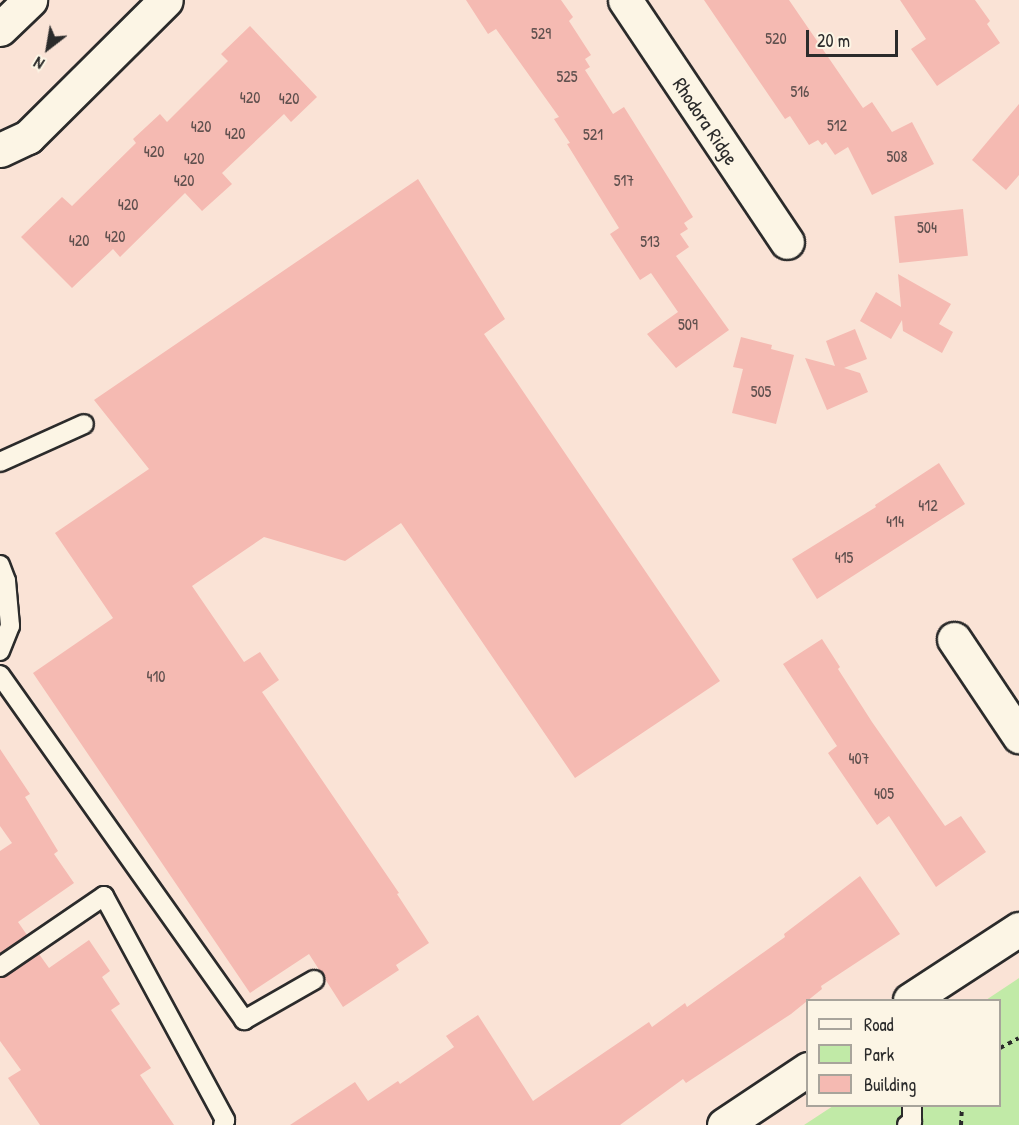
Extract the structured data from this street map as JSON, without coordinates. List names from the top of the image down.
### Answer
{
  "streets": {
    "street": ["Rhodora Ridge"]
  },
  "house_numbers": [
    "529",
    "520",
    "525",
    "516",
    "420",
    "420",
    "512",
    "420",
    "420",
    "521",
    "420",
    "508",
    "420",
    "420",
    "517",
    "420",
    "504",
    "420",
    "420",
    "513",
    "509",
    "505",
    "412",
    "414",
    "415",
    "410",
    "407",
    "405"
  ],
  "legend": ["Road", "Park", "Building"],
  "scale_bar": "20 m",
  "north": "bottom left"
}
